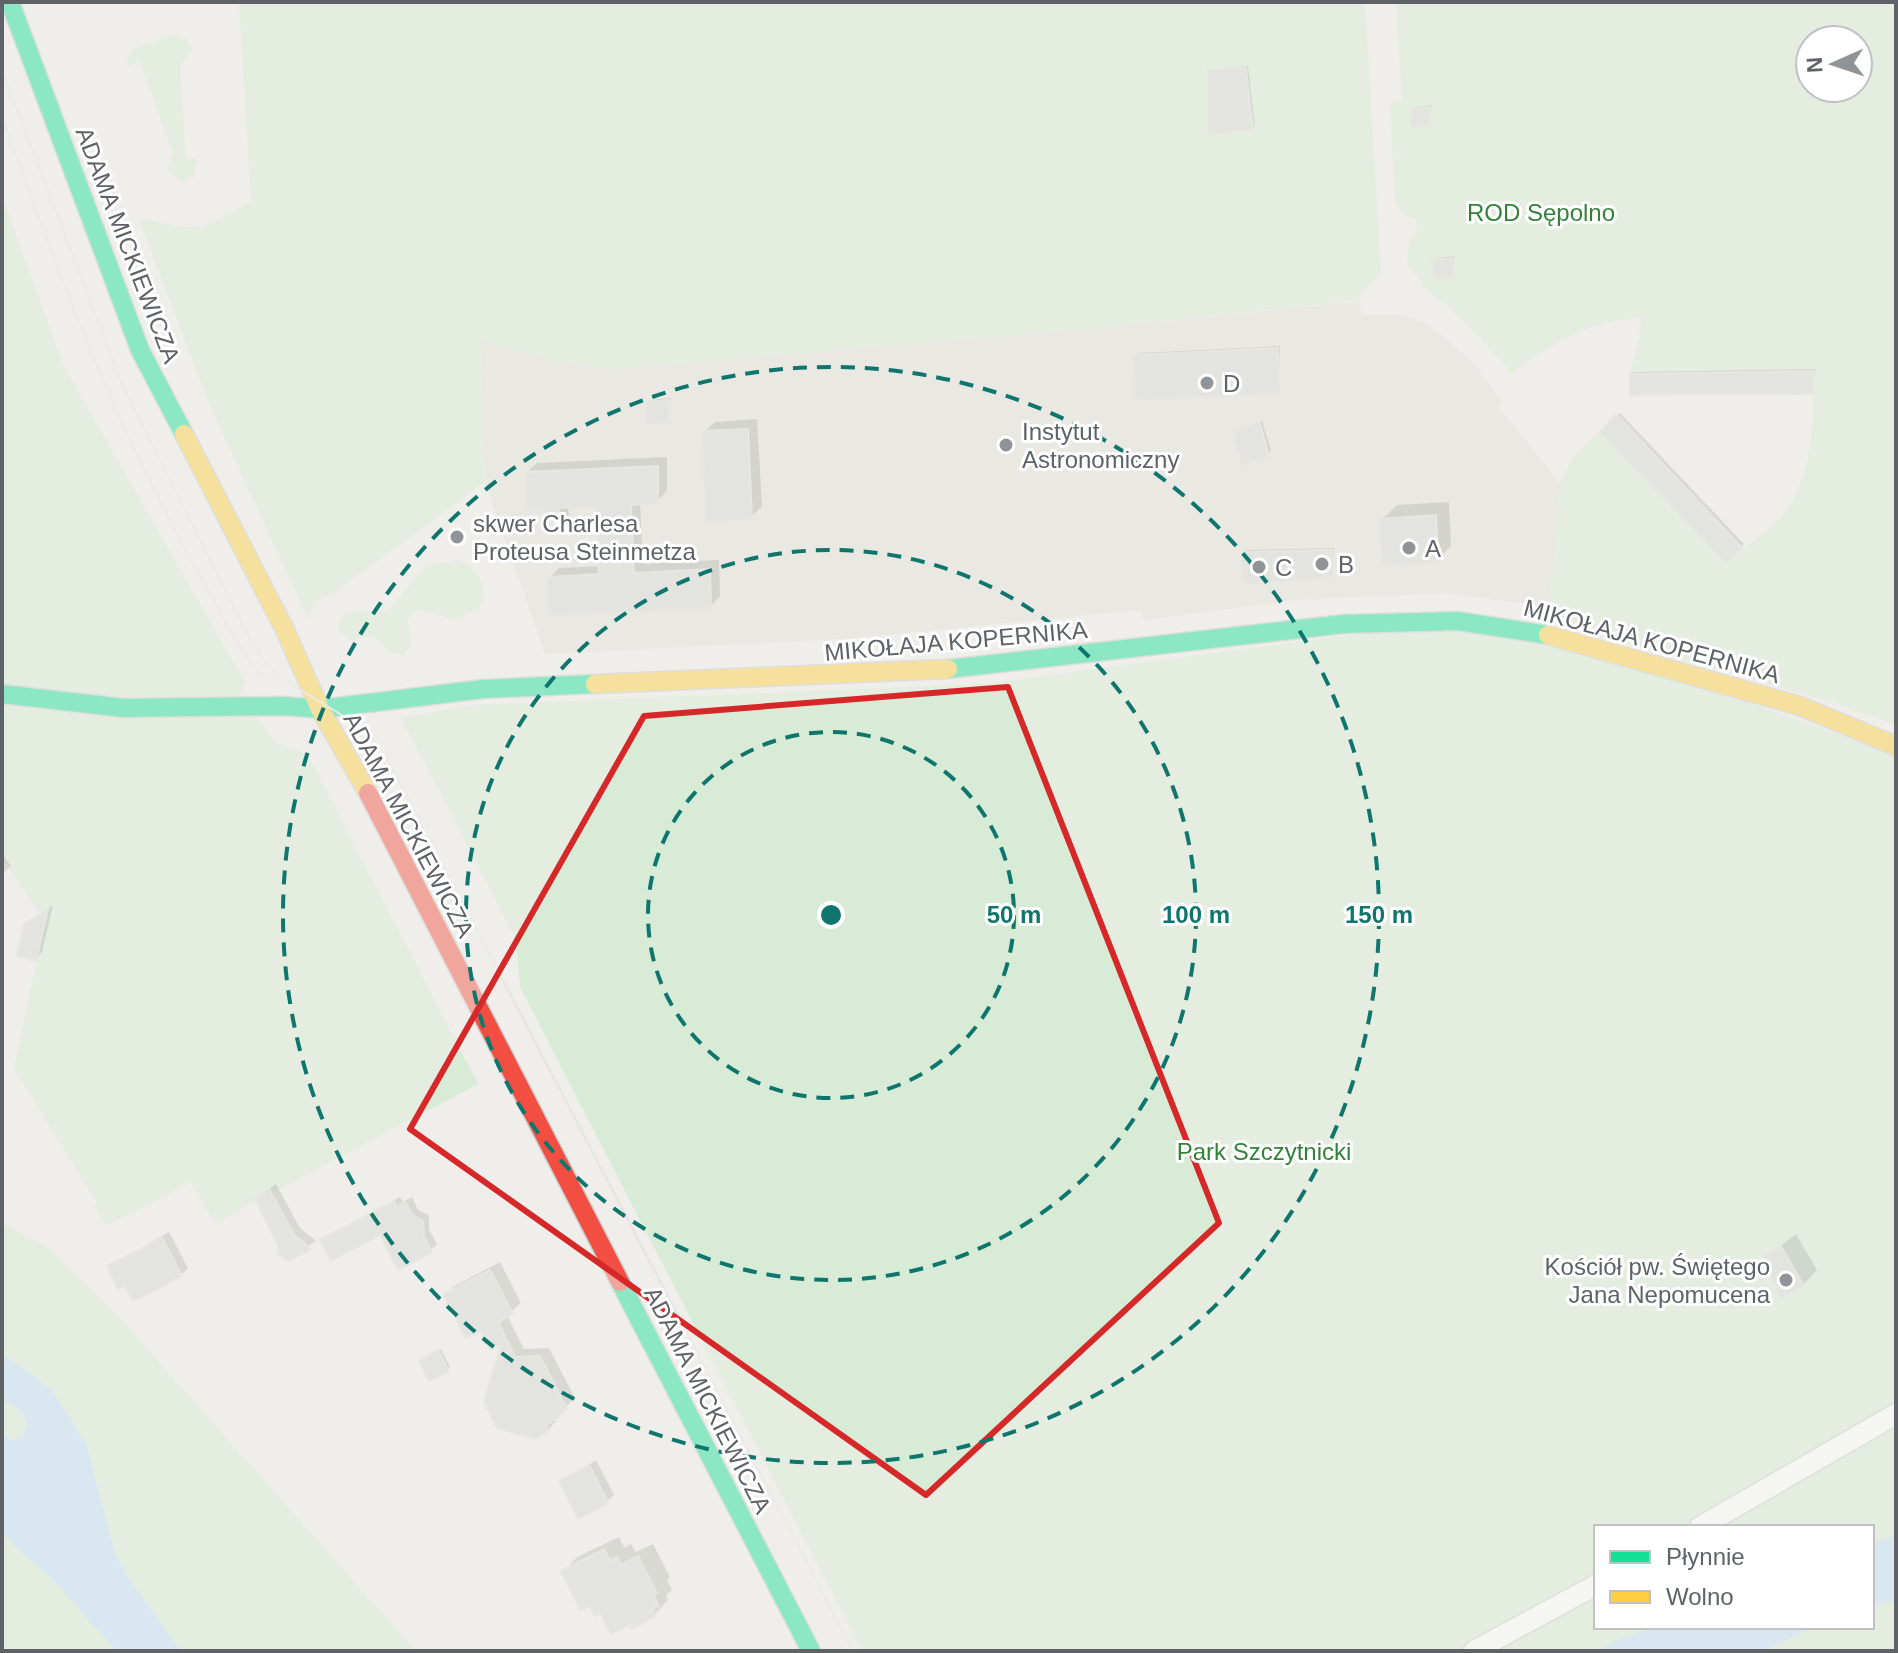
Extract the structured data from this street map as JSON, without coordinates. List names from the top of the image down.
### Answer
{
  "streets": {
    "street": ["ADAMA MICKIEWICZA", "MIKOŁAJA KOPERNIKA"]
  },
  "crossings": [
    ["ADAMA MICKIEWICZA", "MIKOŁAJA KOPERNIKA"]
  ],
  "parks": ["ROD Sępolno", "Park Szczytnicki"],
  "places": [
    "D",
    "Instytut Astronomiczny",
    "skwer Charlesa Proteusa Steinmetza",
    "A",
    "B",
    "C",
    "Kościół pw. Świętego Jana Nepomucena"
  ],
  "legend": ["Płynnie", "Wolno"],
  "north": "left",
  "rings": ["50 m", "100 m", "150 m"]
}
